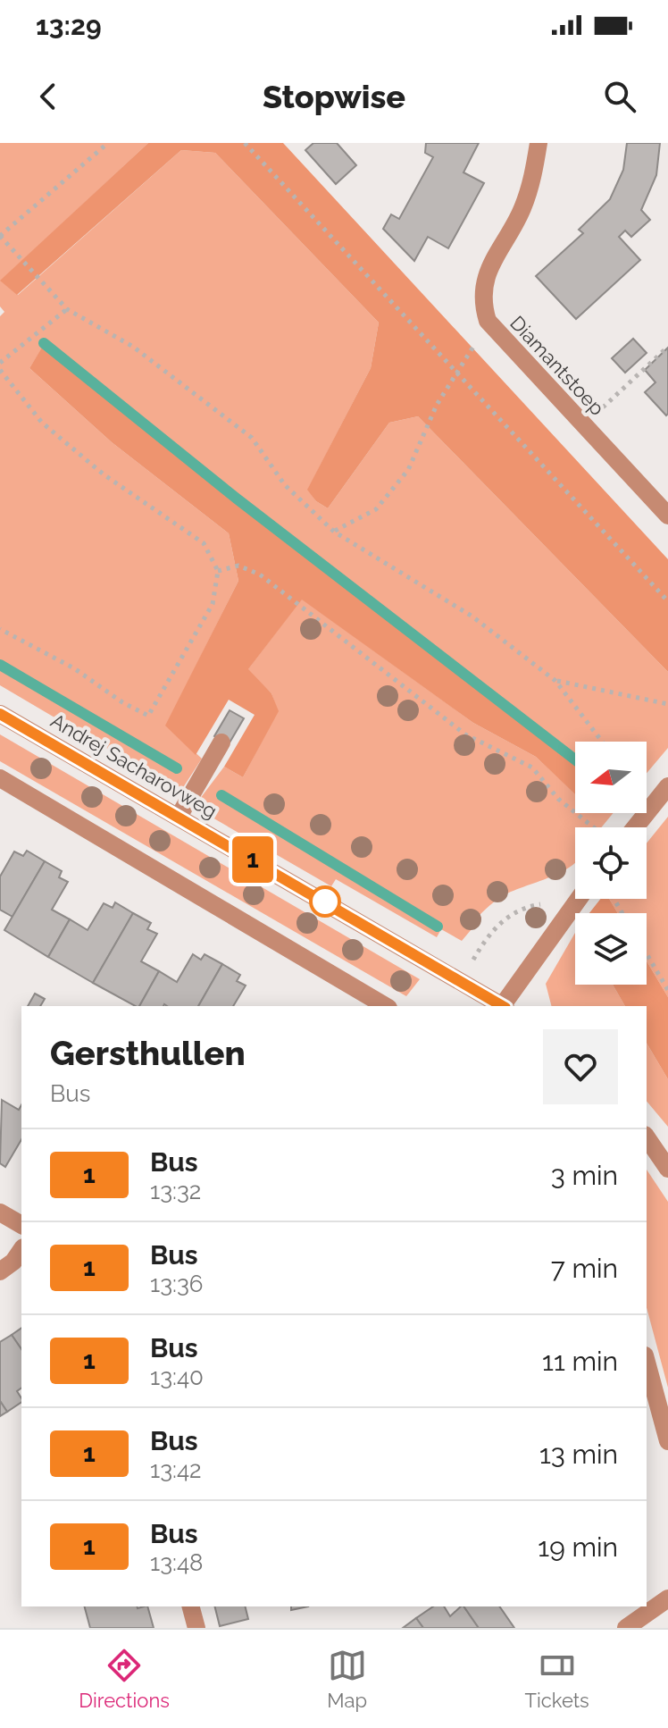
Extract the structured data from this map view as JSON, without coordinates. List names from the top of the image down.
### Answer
{
  "streets": {
    "street": ["Diamantstoep", "Andrej Sacharovweg"]
  },
  "lines": ["bus line 1"],
  "north": "left",
  "page": {
    "status": "13:29",
    "header": "Stopwise",
    "on_map": "1",
    "heading": ["Gersthullen", "Bus"],
    "list": [
      {
        "mark": "1",
        "name": "Bus",
        "note": "13:32",
        "value": "3 min"
      },
      {
        "mark": "1",
        "name": "Bus",
        "note": "13:36",
        "value": "7 min"
      },
      {
        "mark": "1",
        "name": "Bus",
        "note": "13:40",
        "value": "11 min"
      },
      {
        "mark": "1",
        "name": "Bus",
        "note": "13:42",
        "value": "13 min"
      },
      {
        "mark": "1",
        "name": "Bus",
        "note": "13:48",
        "value": "19 min"
      }
    ],
    "tabs": ["Directions", "Map", "Tickets"]
  }
}
